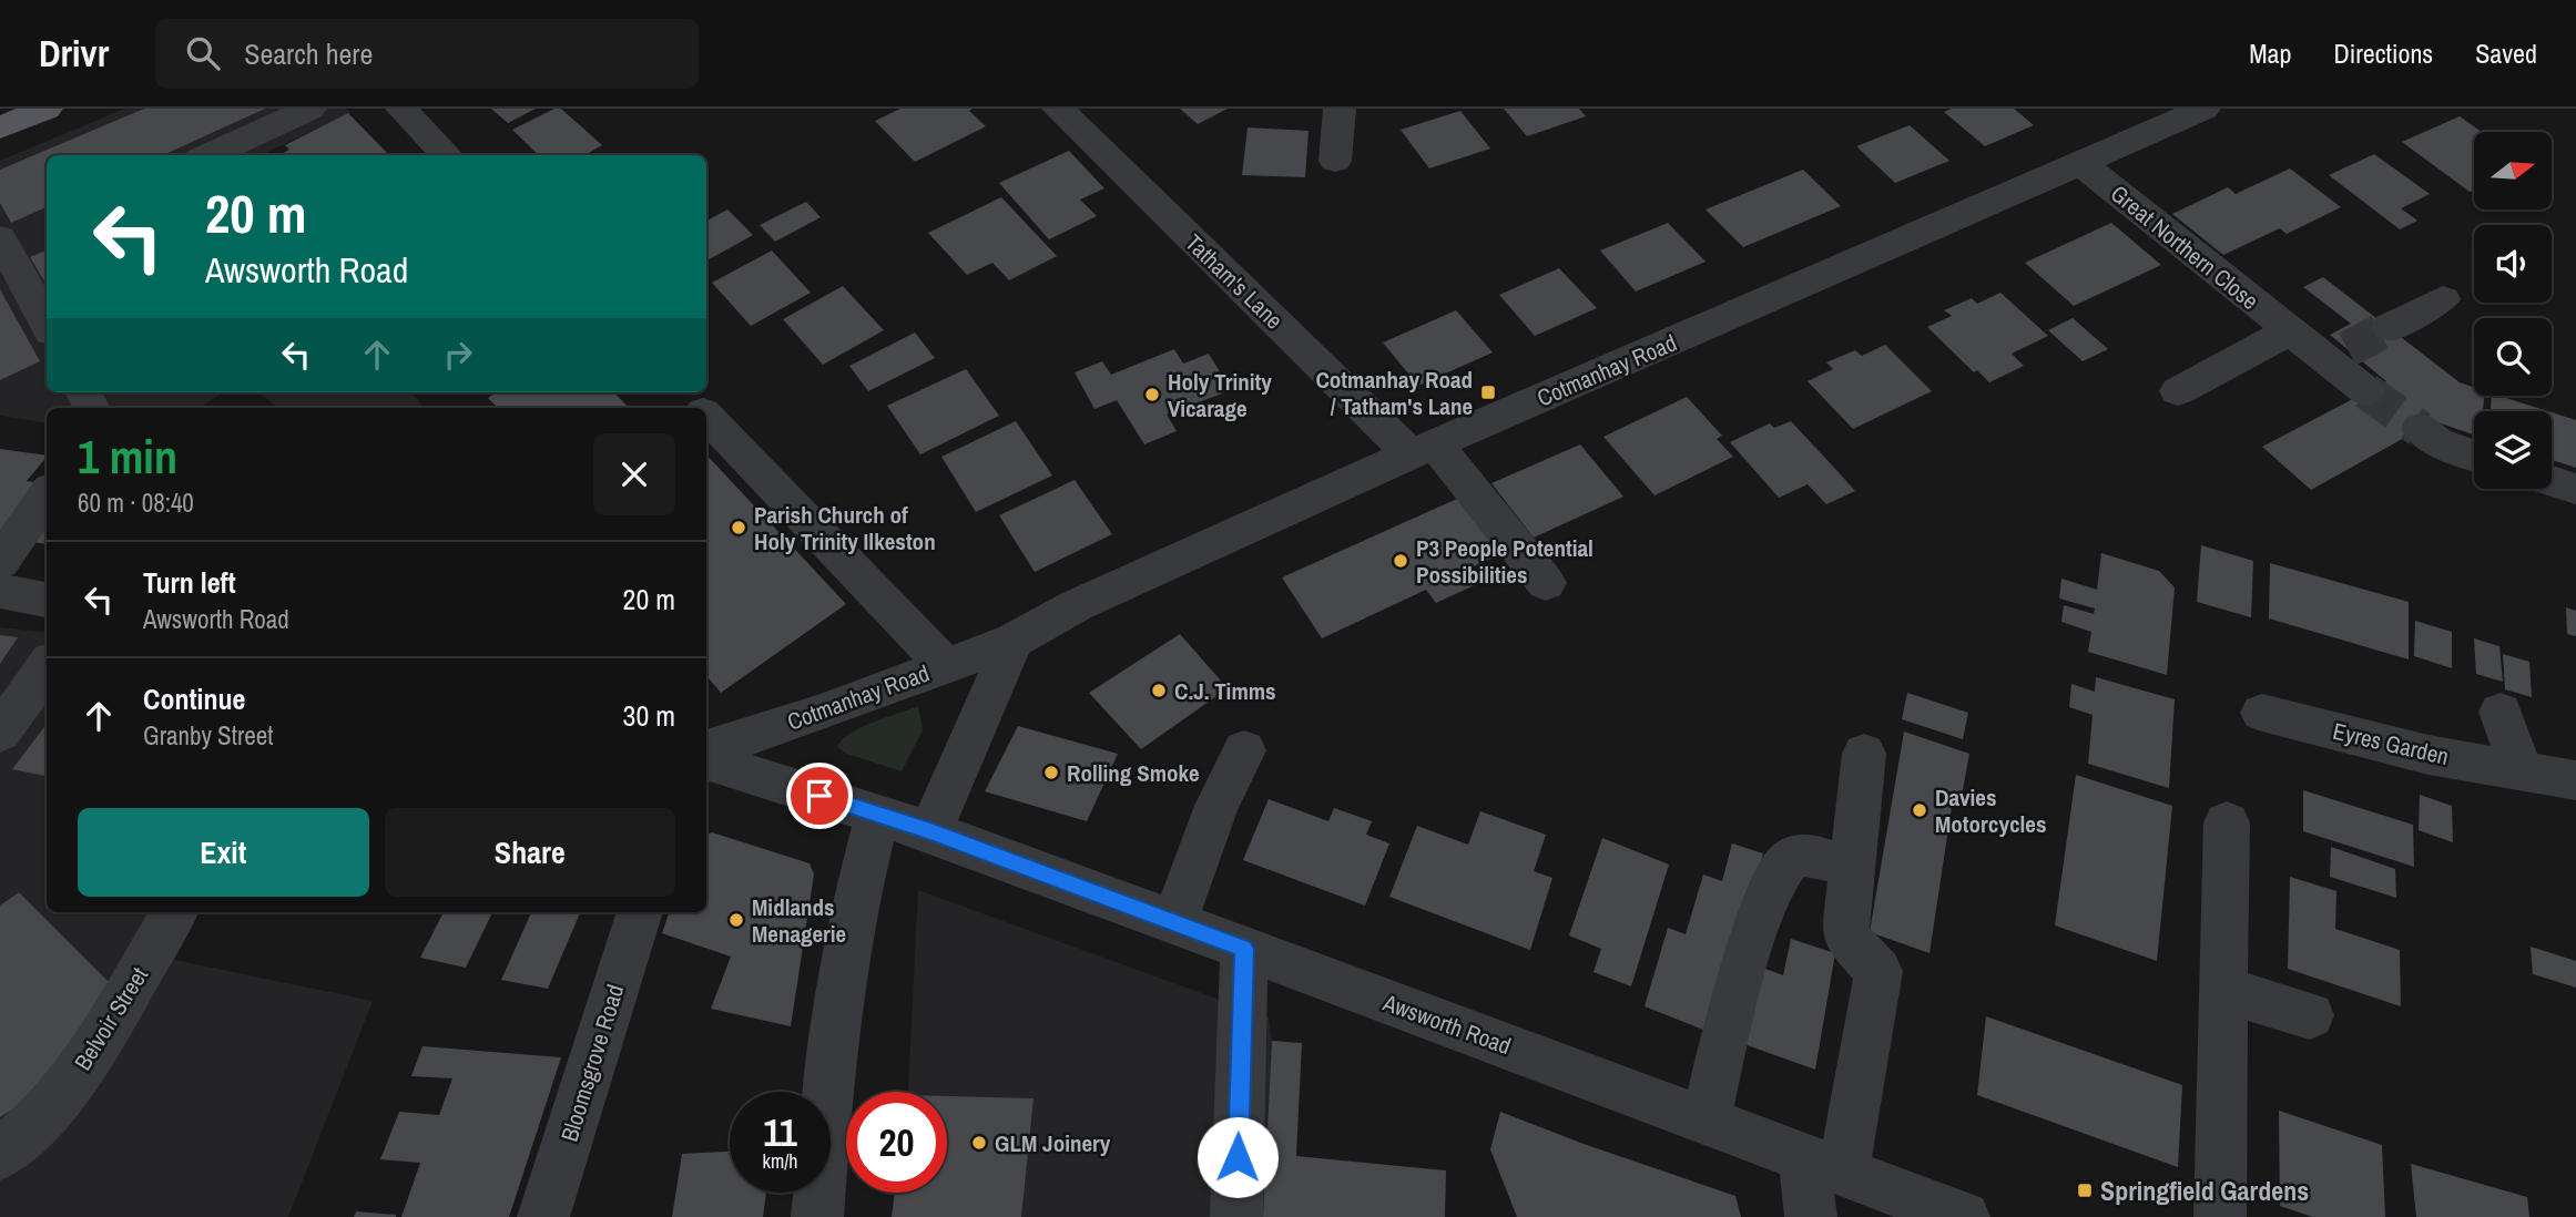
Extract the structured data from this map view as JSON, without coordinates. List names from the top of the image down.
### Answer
{
  "streets": {
    "street": [
      "Great Northern Close",
      "Tatham's Lane",
      "Cotmanhay Road",
      "Eyres Garden",
      "Belvoir Street",
      "Awsworth Road",
      "Bloomsgrove Road"
    ]
  },
  "crossings": [
    ["Great Northern Close", "Cotmanhay Road"],
    ["Tatham's Lane", "Cotmanhay Road"]
  ],
  "places": {
    "transit": ["Cotmanhay Road / Tatham's Lane", "Springfield Gardens"],
    "other": [
      "Holy Trinity Vicarage",
      "Parish Church of Holy Trinity Ilkeston",
      "P3 People Potential Possibilities",
      "C.J. Timms",
      "Rolling Smoke",
      "Davies Motorcycles",
      "Midlands Menagerie",
      "GLM Joinery"
    ]
  },
  "north": "right",
  "page": {
    "header": "Drivr",
    "search": "Search here",
    "nav": ["Map", "Directions", "Saved"],
    "turn": ["20 m", "Awsworth Road"],
    "heading": ["1 min", "60 m · 08:40"],
    "list": [
      {
        "name": "Turn left",
        "note": "Awsworth Road",
        "value": "20 m"
      },
      {
        "name": "Continue",
        "note": "Granby Street",
        "value": "30 m"
      }
    ],
    "buttons": ["Exit", "Share"],
    "speed": "11 km/h",
    "limit": "20"
  }
}
